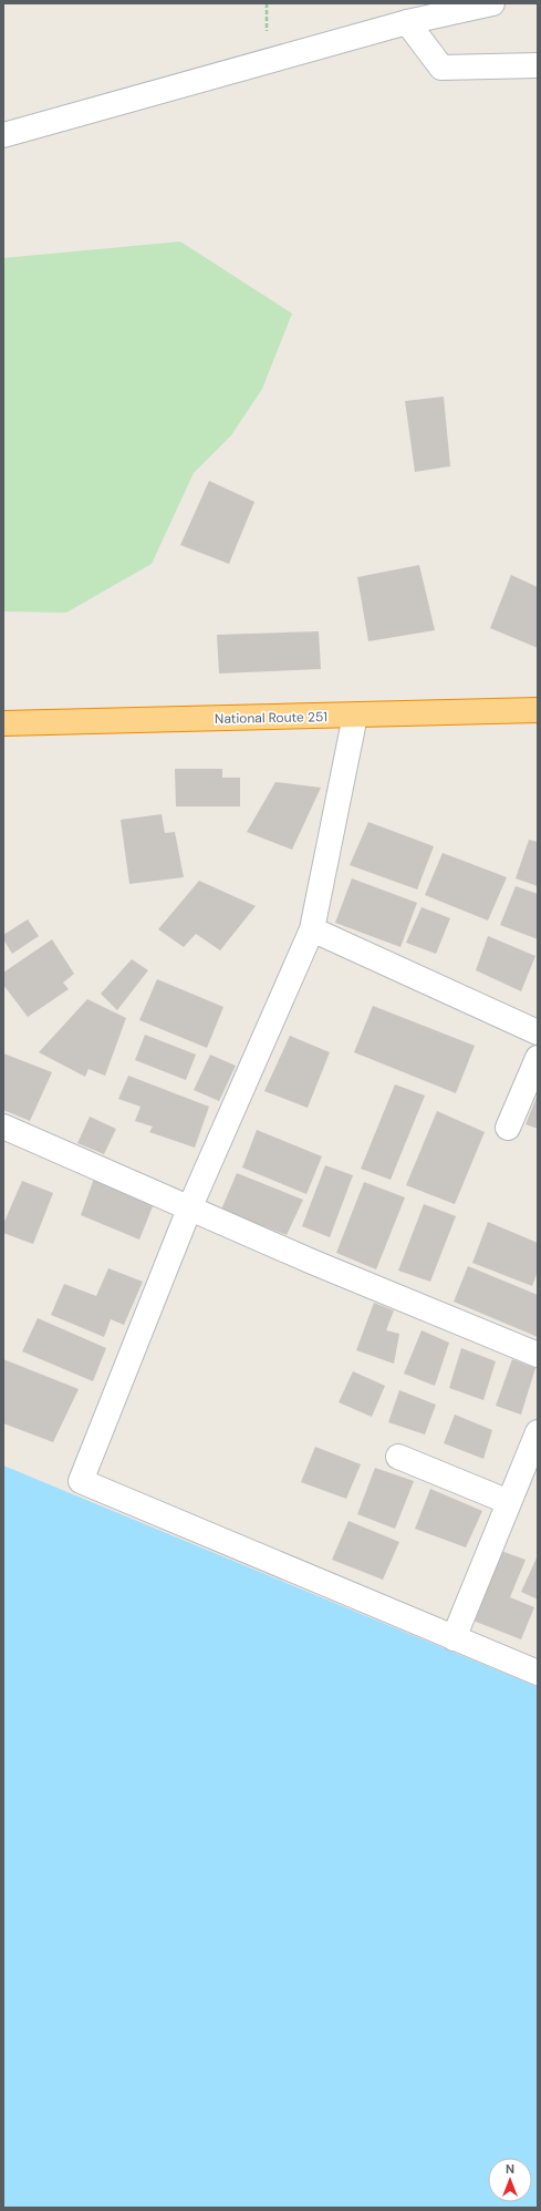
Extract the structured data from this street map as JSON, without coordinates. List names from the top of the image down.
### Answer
{
  "streets": {
    "highway": ["National Route 251"]
  },
  "north": "top"
}
